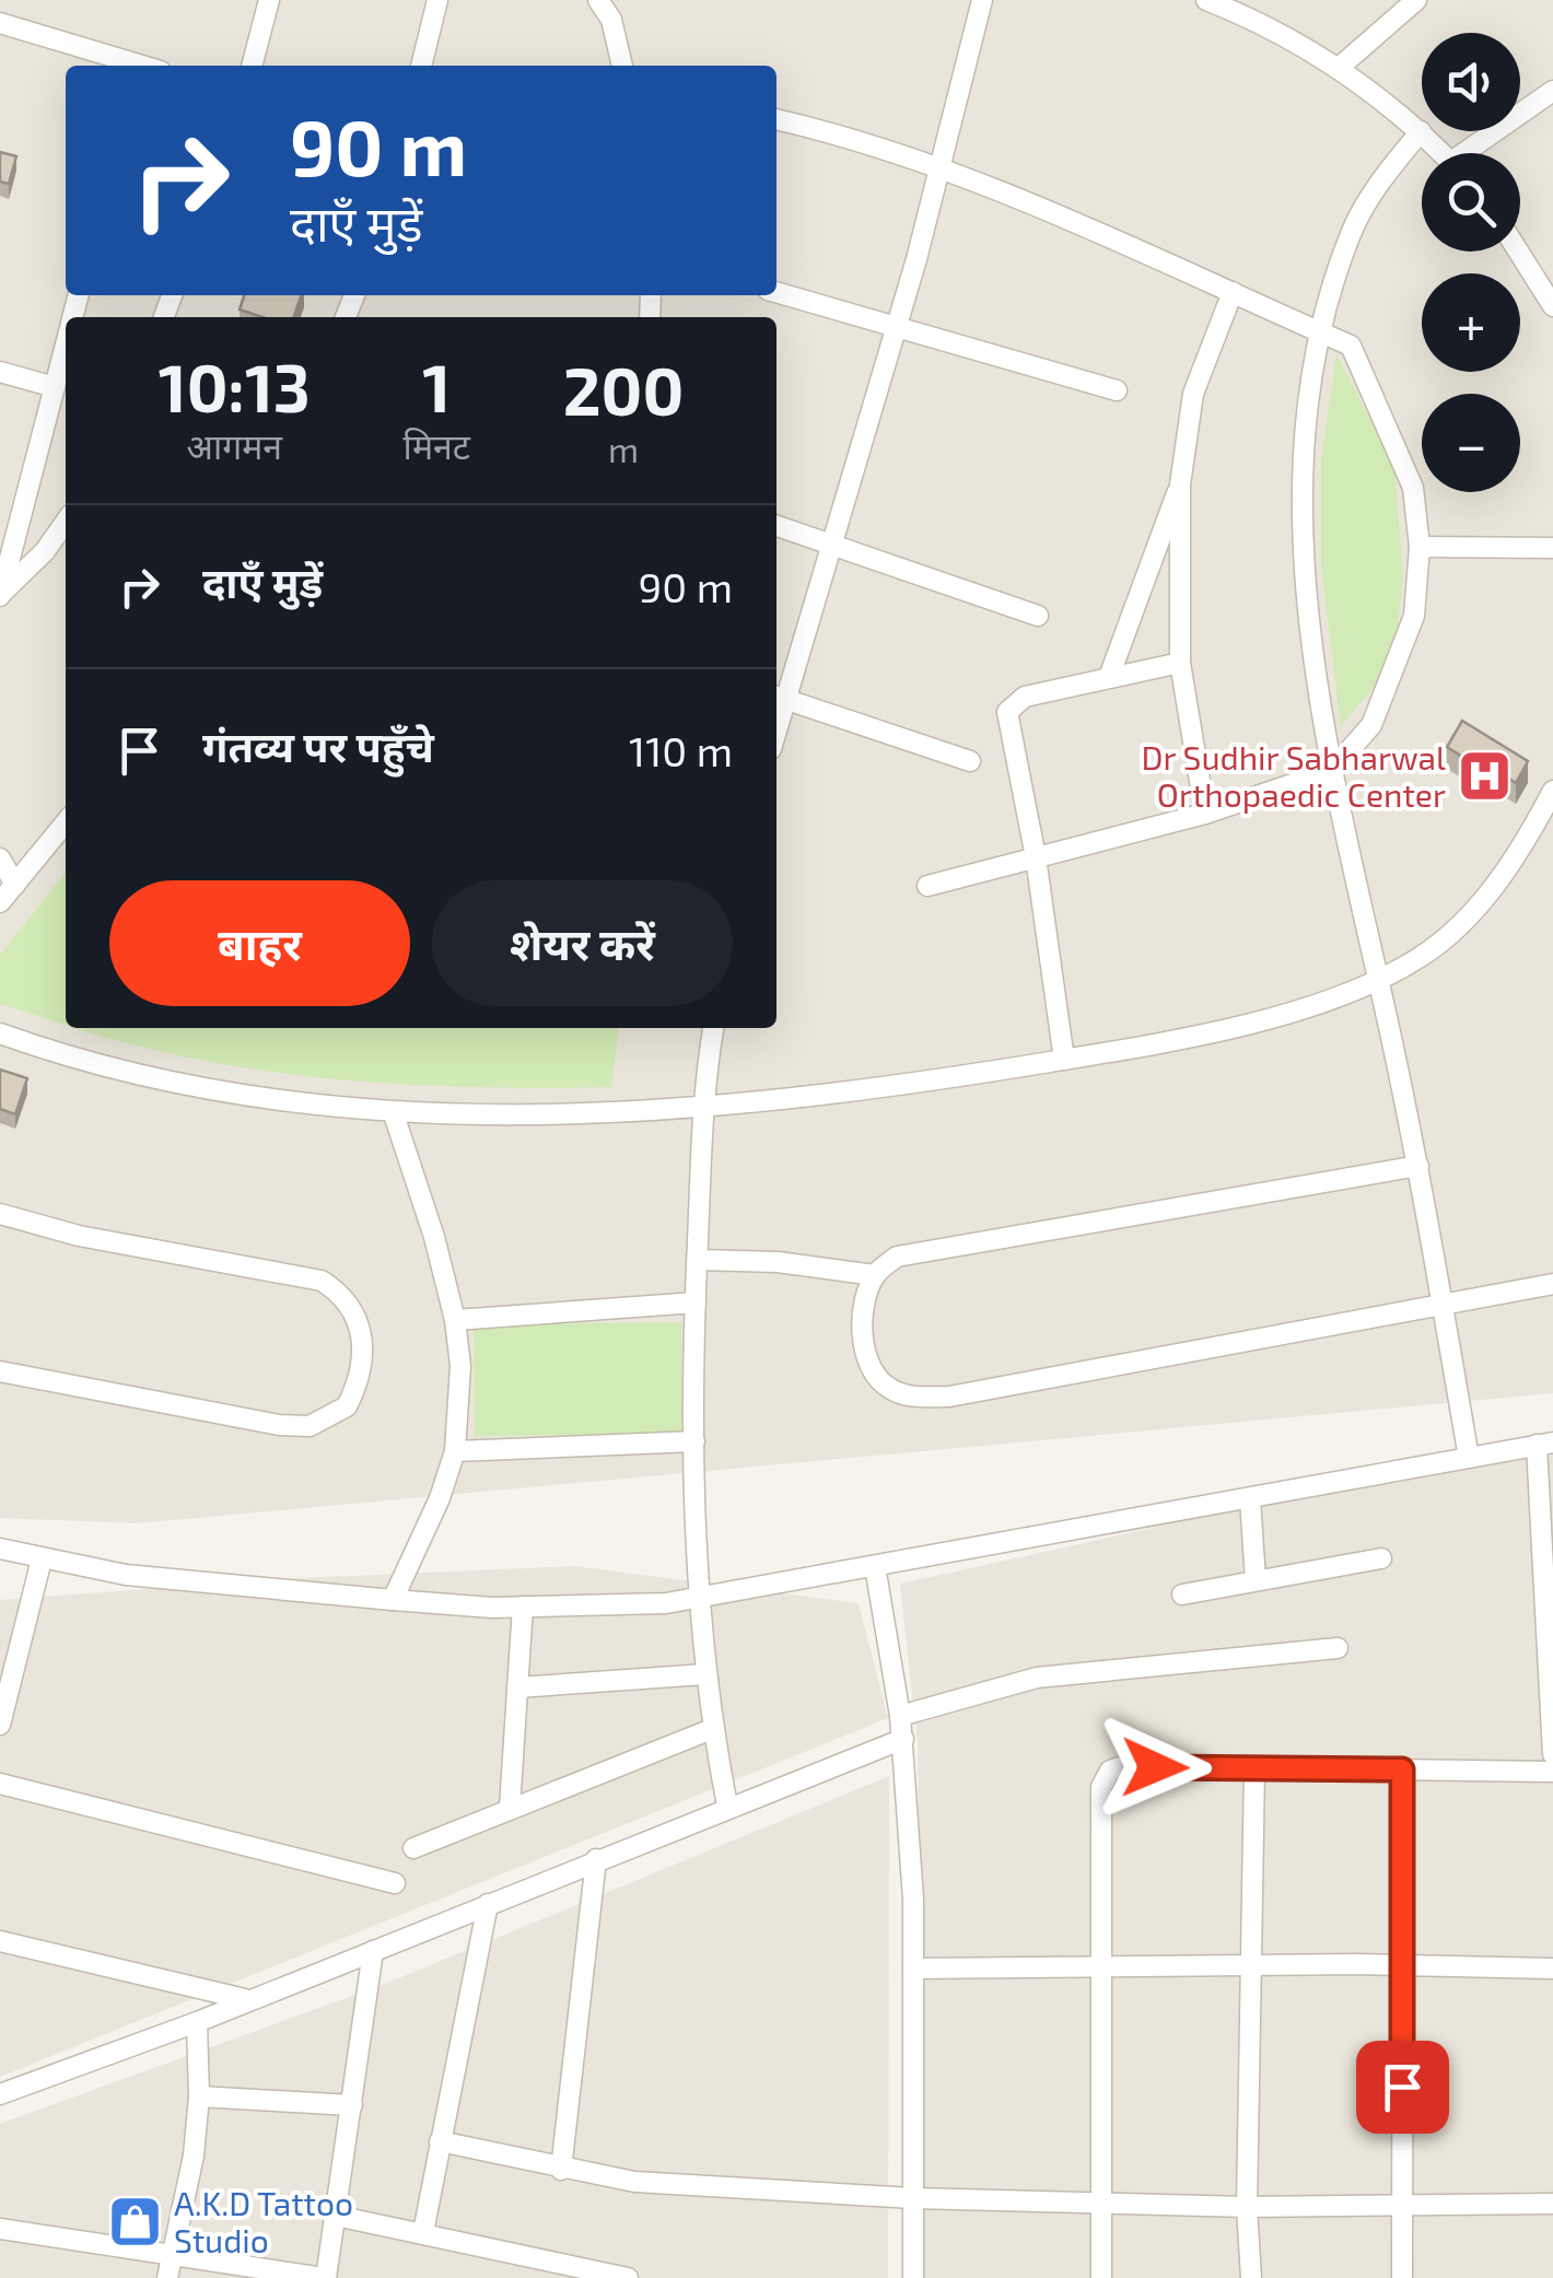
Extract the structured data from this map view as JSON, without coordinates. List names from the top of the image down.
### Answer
{
  "places": {
    "hospital": ["Dr Sudhir Sabharwal Orthopaedic Center"],
    "shop": ["A.K.D Tattoo Studio"]
  },
  "page": {
    "map_buttons": ["+", "−"],
    "turn": ["90 m", "दाएँ मुड़ें"],
    "eta": [
      "10:13",
      "आगमन",
      "1",
      "मिनट",
      "200",
      "m"
    ],
    "list": [
      {
        "name": "दाएँ मुड़ें",
        "value": "90 m"
      },
      {
        "name": "गंतव्य पर पहुँचे",
        "value": "110 m"
      }
    ],
    "buttons": ["बाहर", "शेयर करें"]
  }
}
